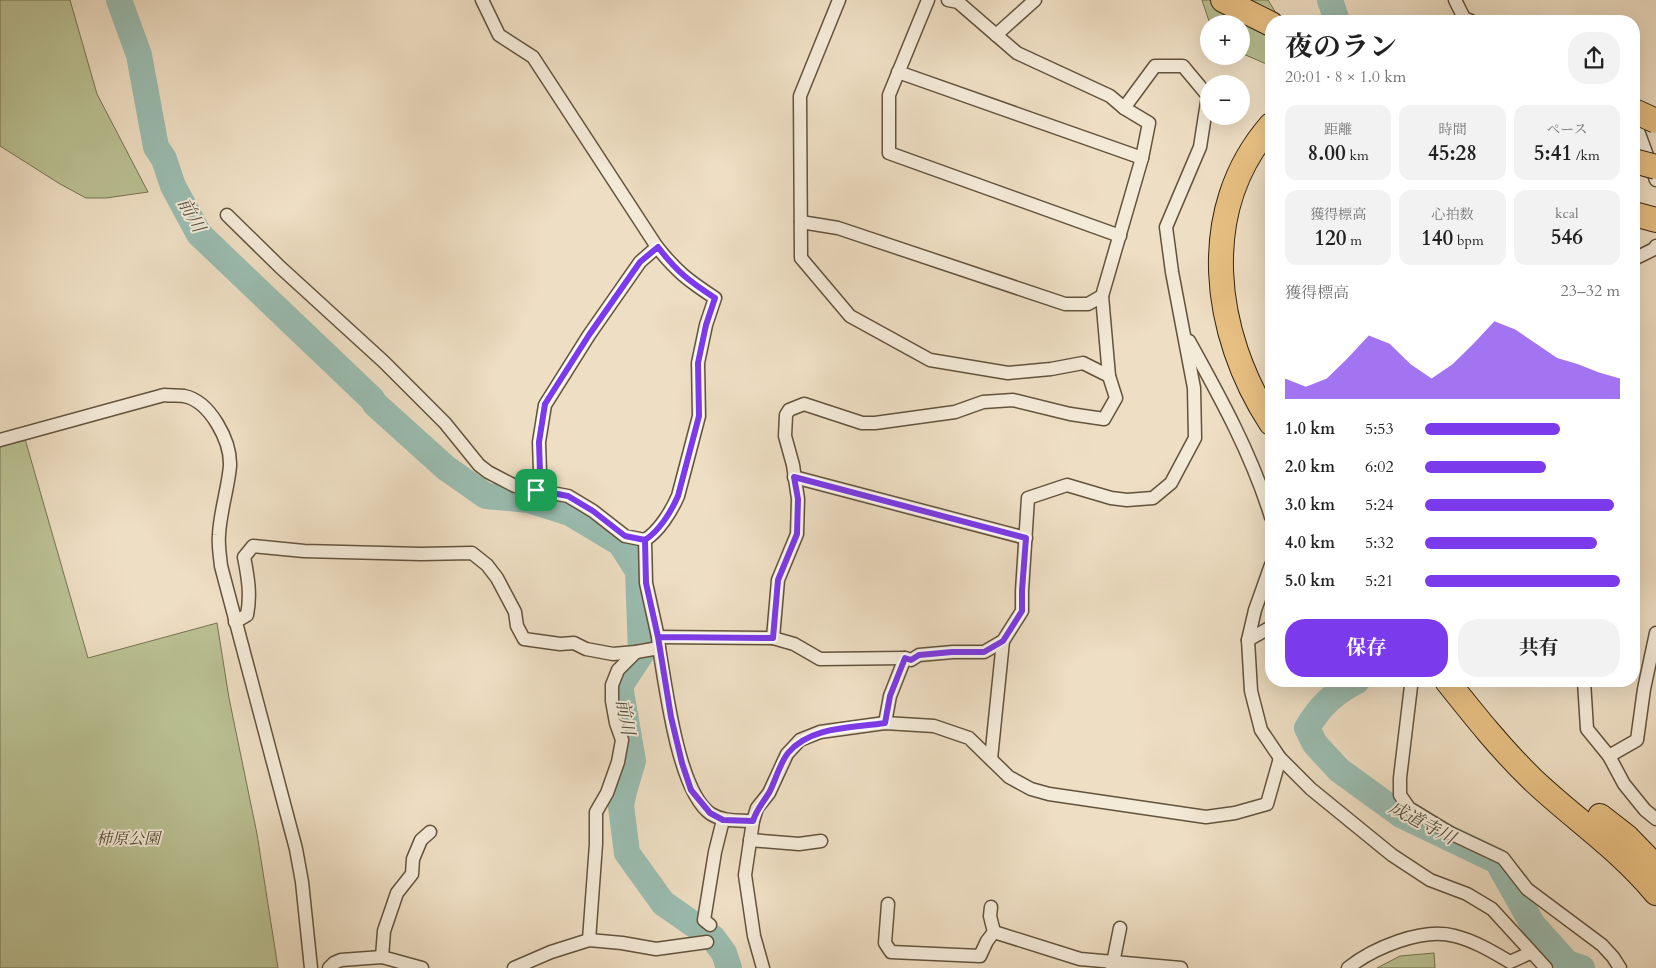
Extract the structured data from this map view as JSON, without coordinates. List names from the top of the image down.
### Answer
{
  "water": ["前川", "成道寺川"],
  "parks": ["柿原公園"],
  "page": {
    "map_buttons": ["+", "−"],
    "heading": ["夜のラン", "20:01 · 8 × 1.0 km"],
    "stats": [
      ["距離", "8.00 km"],
      ["時間", "45:28"],
      ["ペース", "5:41 /km"],
      ["獲得標高", "120 m"],
      ["心拍数", "140 bpm"],
      ["kcal", "546"]
    ],
    "chart": ["獲得標高", "23–32 m"],
    "list": [
      {
        "name": "1.0 km",
        "note": "5:53"
      },
      {
        "name": "2.0 km",
        "note": "6:02"
      },
      {
        "name": "3.0 km",
        "note": "5:24"
      },
      {
        "name": "4.0 km",
        "note": "5:32"
      },
      {
        "name": "5.0 km",
        "note": "5:21"
      }
    ],
    "buttons": ["保存", "共有"]
  }
}
